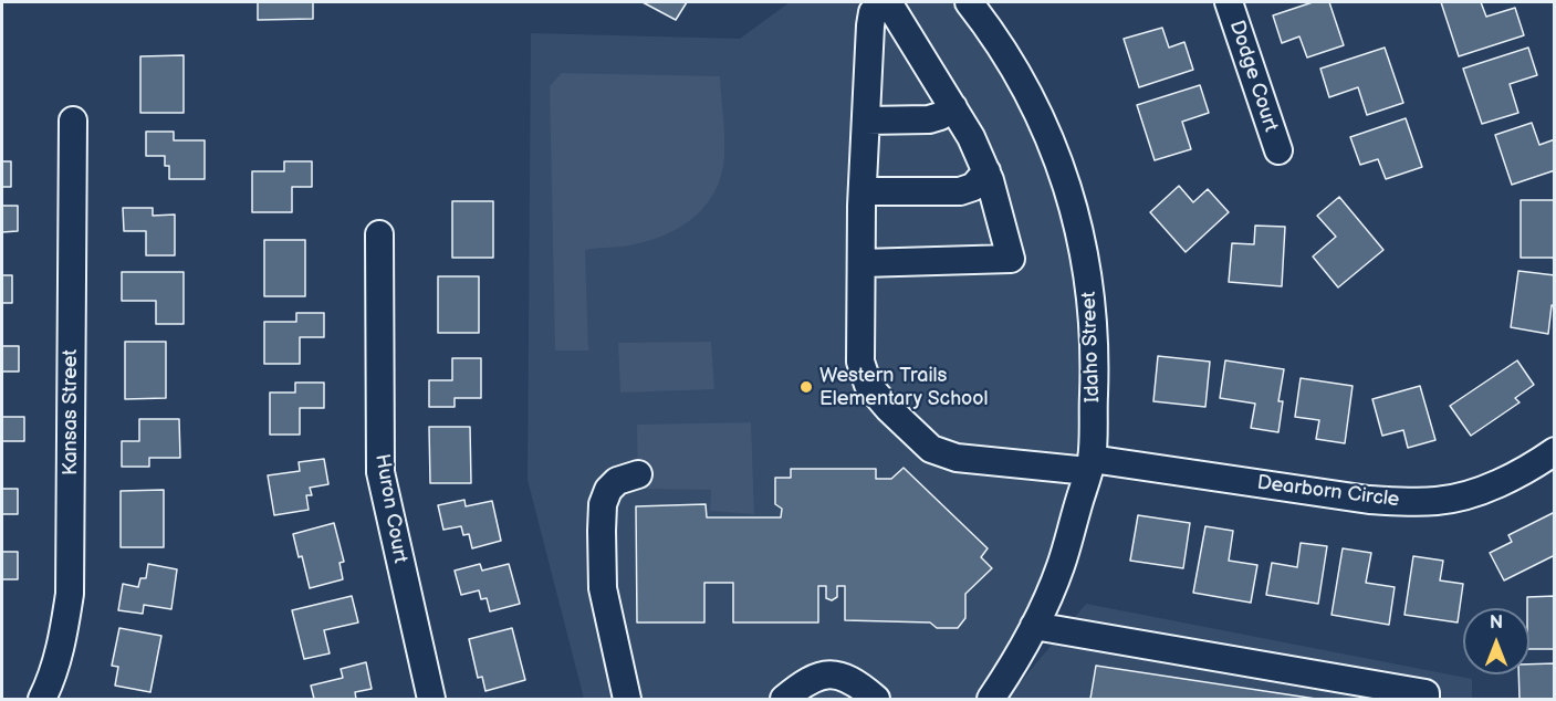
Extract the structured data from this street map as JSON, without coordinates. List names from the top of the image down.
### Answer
{
  "streets": {
    "street": [
      "Dodge Court",
      "Idaho Street",
      "Kansas Street",
      "Dearborn Circle",
      "Huron Court"
    ]
  },
  "crossings": [
    ["Idaho Street", "Dearborn Circle"]
  ],
  "places": ["Western Trails Elementary School"],
  "north": "top"
}
